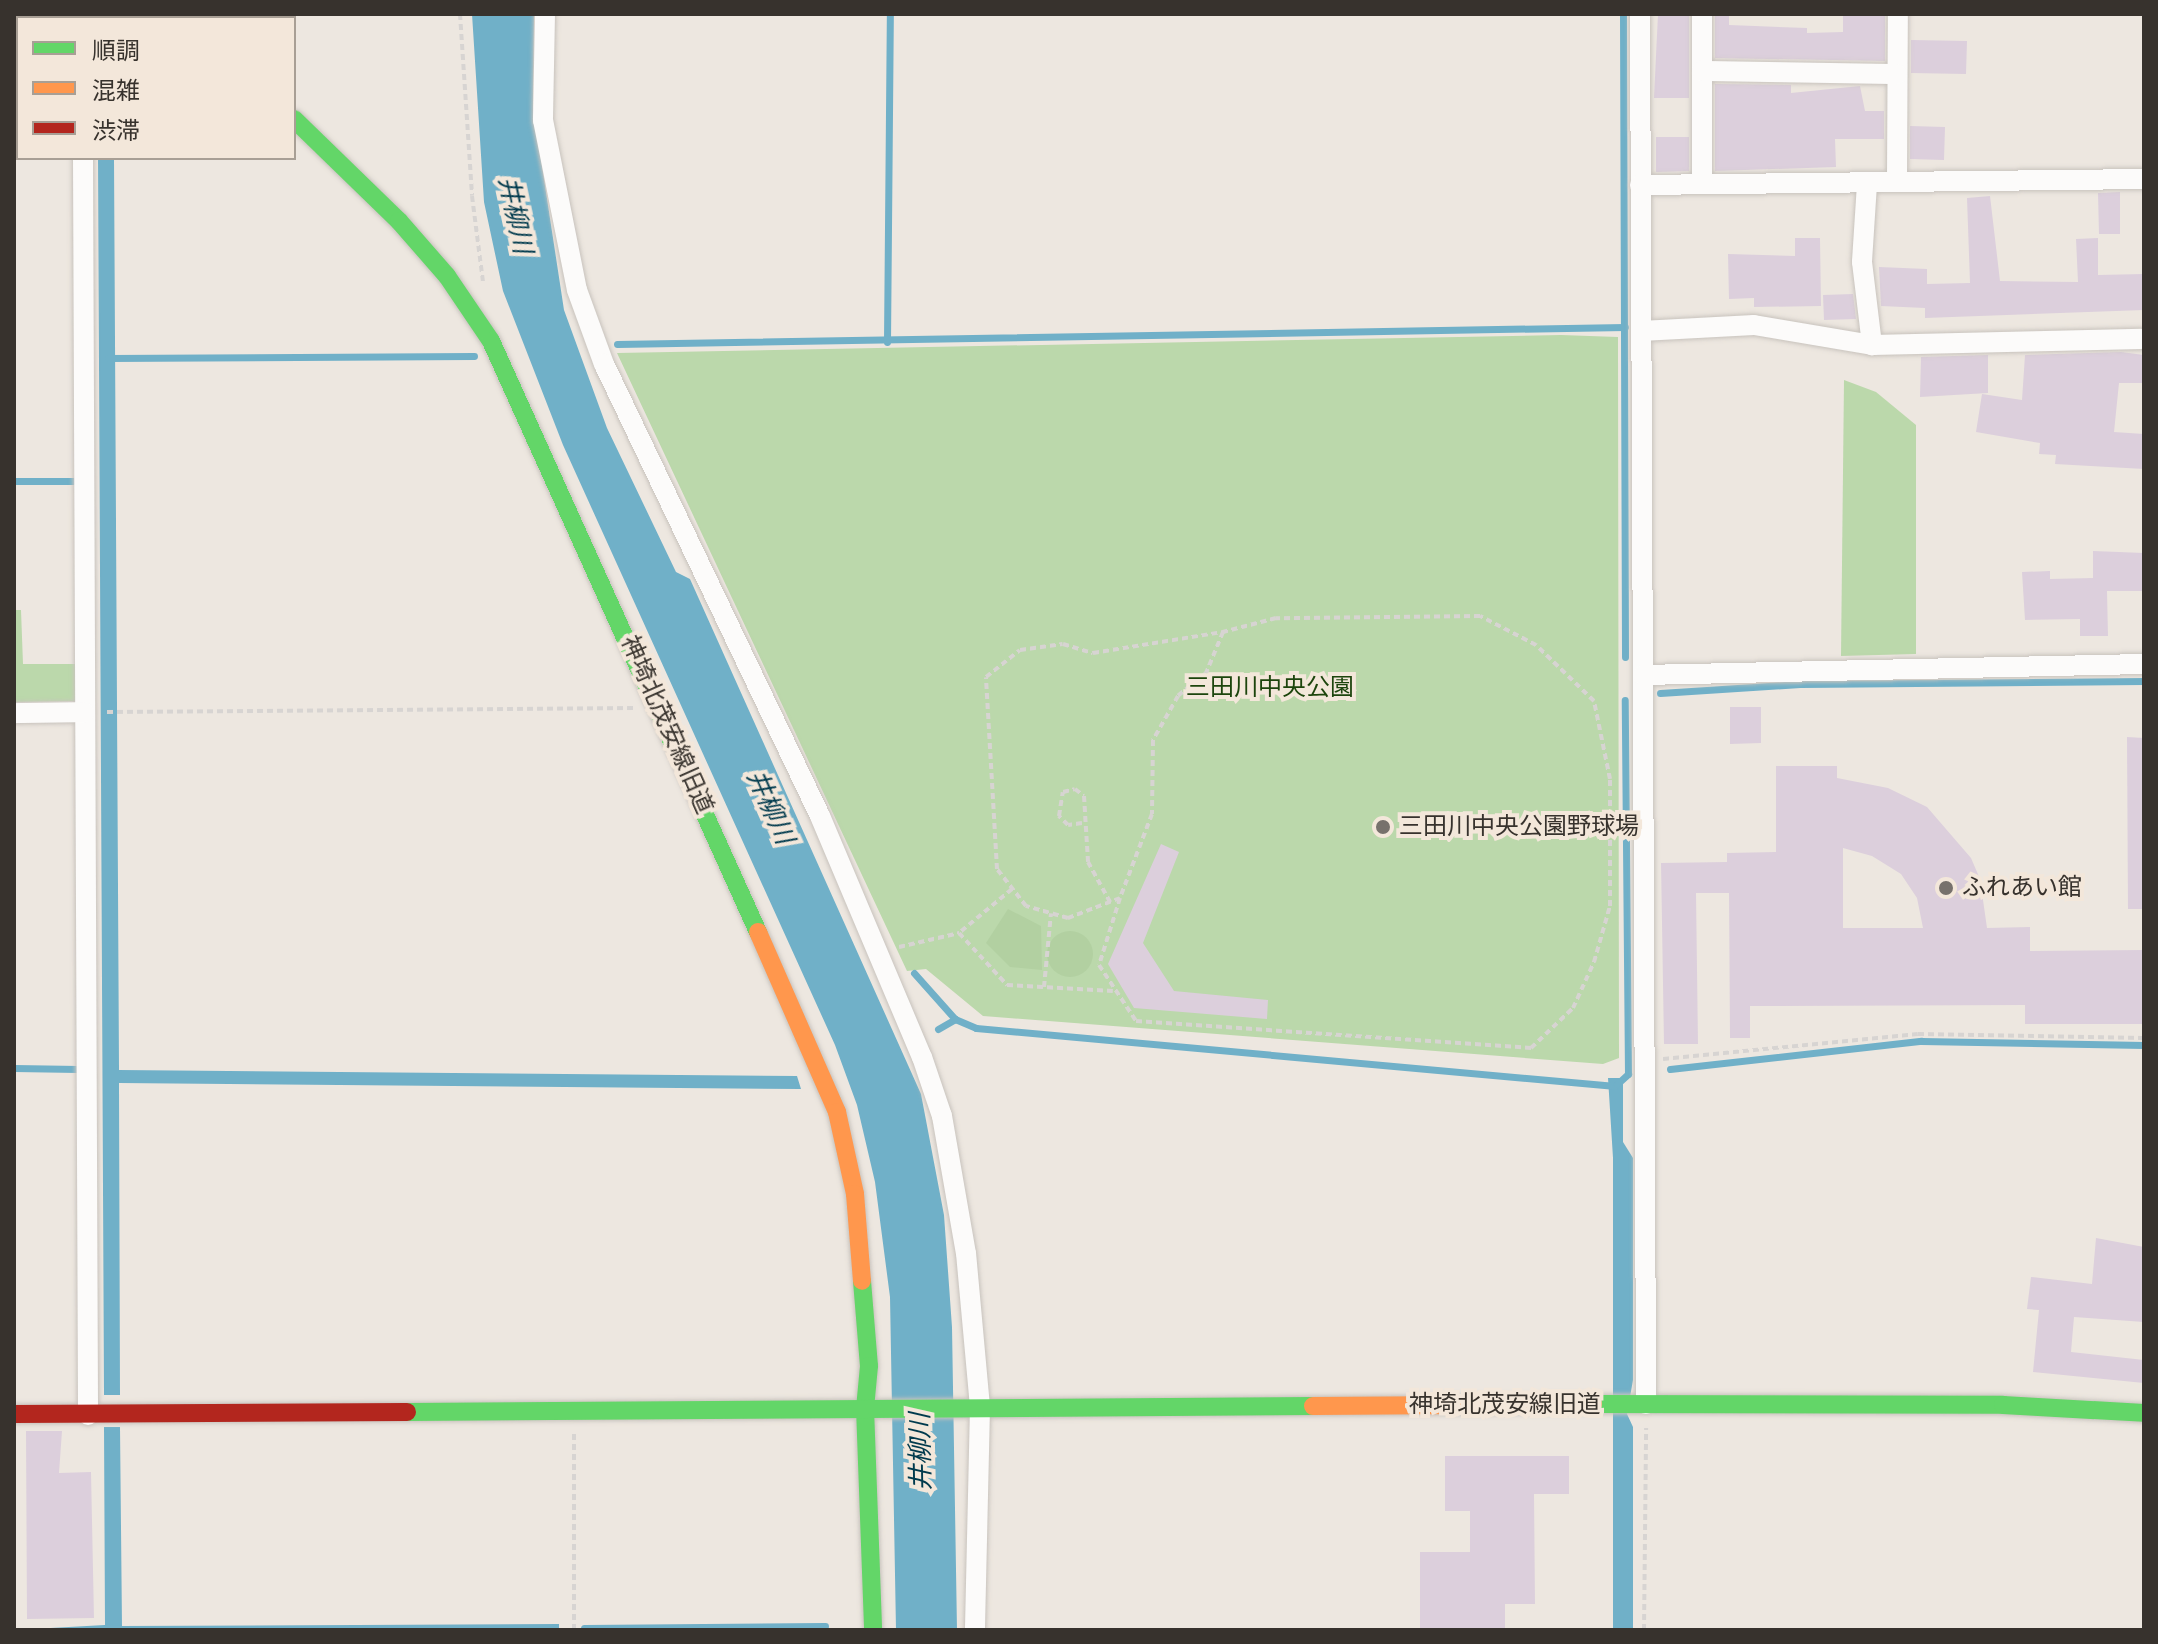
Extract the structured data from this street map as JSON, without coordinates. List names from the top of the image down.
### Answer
{
  "streets": {
    "street": ["神埼北茂安線旧道"]
  },
  "water": ["井柳川"],
  "parks": ["三田川中央公園"],
  "places": ["三田川中央公園野球場", "ふれあい館"],
  "legend": ["順調", "混雑", "渋滞"]
}
